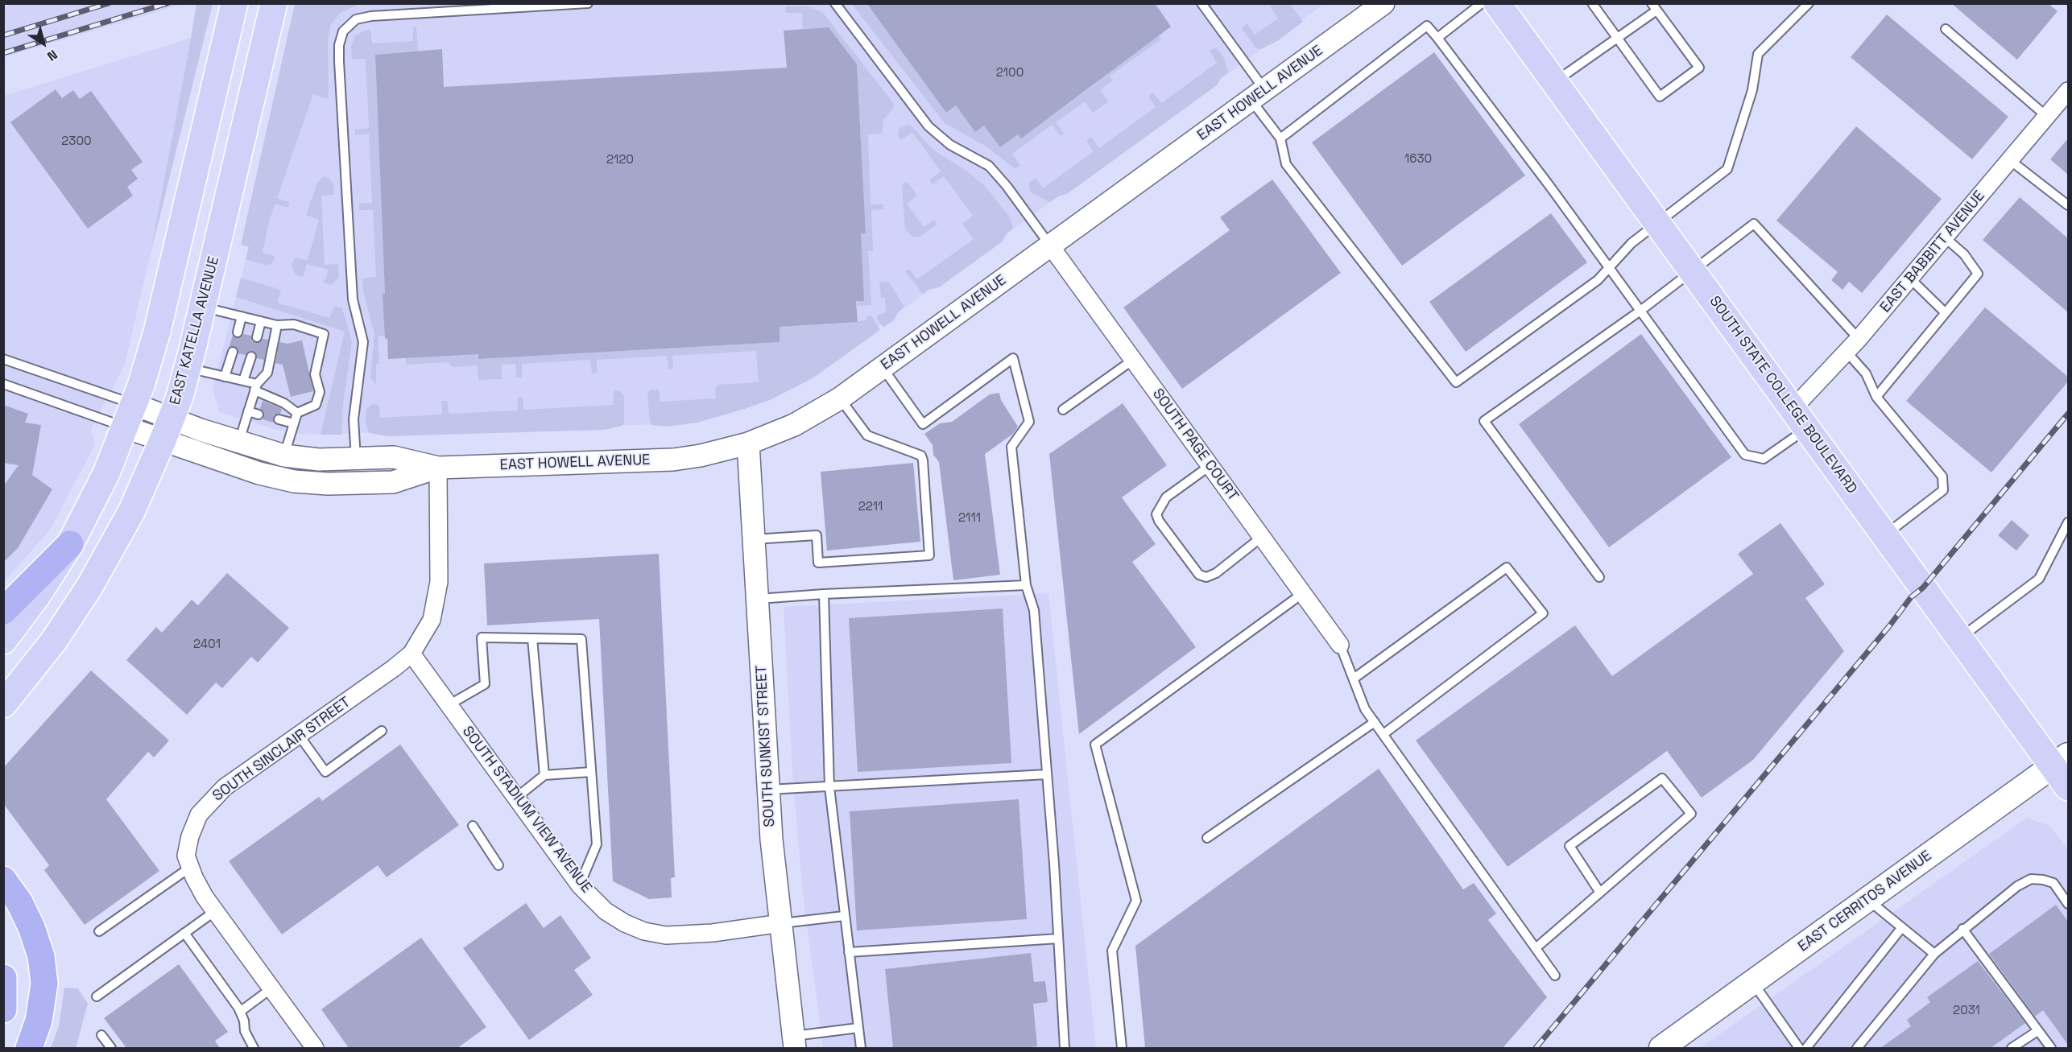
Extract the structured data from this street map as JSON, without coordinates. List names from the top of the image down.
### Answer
{
  "streets": {
    "main road": ["EAST KATELLA AVENUE", "SOUTH STATE COLLEGE BOULEVARD", "EAST CERRITOS AVENUE"],
    "street": [
      "EAST HOWELL AVENUE",
      "EAST BABBITT AVENUE",
      "SOUTH PAGE COURT",
      "SOUTH SUNKIST STREET",
      "SOUTH SINCLAIR STREET",
      "SOUTH STADIUM VIEW AVENUE"
    ]
  },
  "crossings": [
    ["EAST HOWELL AVENUE", "EAST KATELLA AVENUE"],
    ["EAST HOWELL AVENUE", "SOUTH PAGE COURT"],
    ["EAST HOWELL AVENUE", "SOUTH SUNKIST STREET"],
    ["EAST HOWELL AVENUE", "SOUTH SINCLAIR STREET"],
    ["EAST BABBITT AVENUE", "SOUTH STATE COLLEGE BOULEVARD"],
    ["SOUTH STATE COLLEGE BOULEVARD", "EAST CERRITOS AVENUE"],
    ["SOUTH SUNKIST STREET", "SOUTH STADIUM VIEW AVENUE"],
    ["SOUTH SINCLAIR STREET", "SOUTH STADIUM VIEW AVENUE"]
  ],
  "house_numbers": [
    "2100",
    "2300",
    "1630",
    "2120",
    "2211",
    "2111",
    "2401",
    "2031"
  ],
  "north": "bottom right"
}
